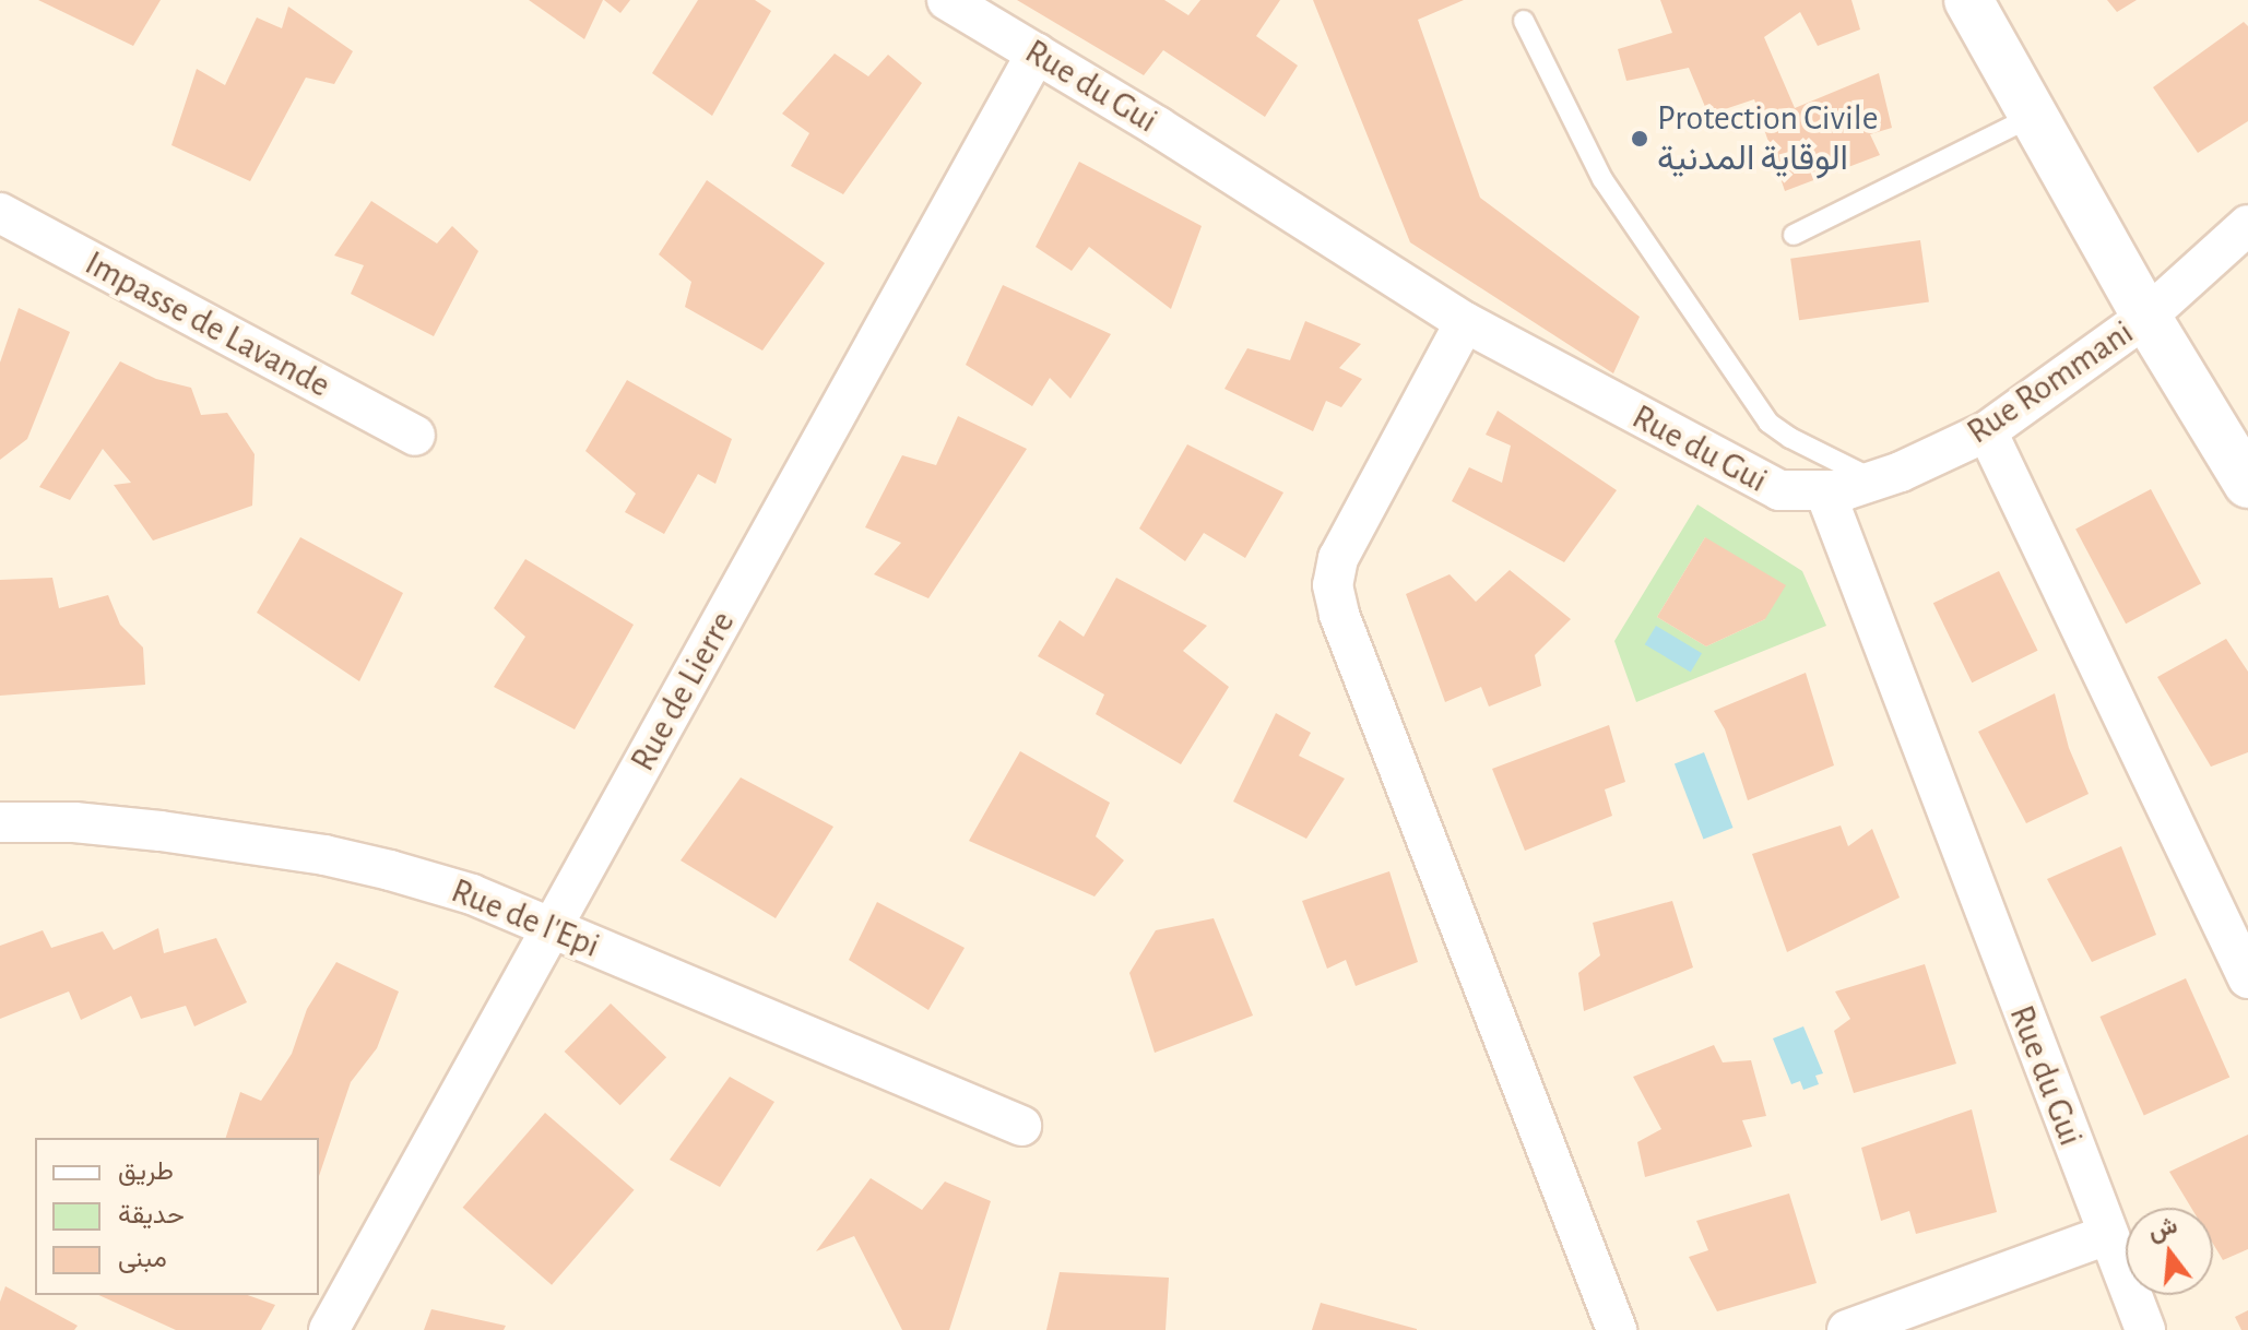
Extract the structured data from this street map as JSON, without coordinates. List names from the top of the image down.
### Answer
{
  "streets": {
    "street": [
      "Rue du Gui",
      "Impasse de Lavande",
      "Rue Rommani",
      "Rue de Lierre",
      "Rue de l'Epi"
    ]
  },
  "crossings": [
    ["Rue du Gui", "Rue Rommani"],
    ["Rue du Gui", "Rue de Lierre"],
    ["Rue de Lierre", "Rue de l'Epi"]
  ],
  "places": ["Protection Civile الوقاية المدنية"],
  "legend": ["طريق", "حديقة", "مبنى"],
  "north": "top"
}
